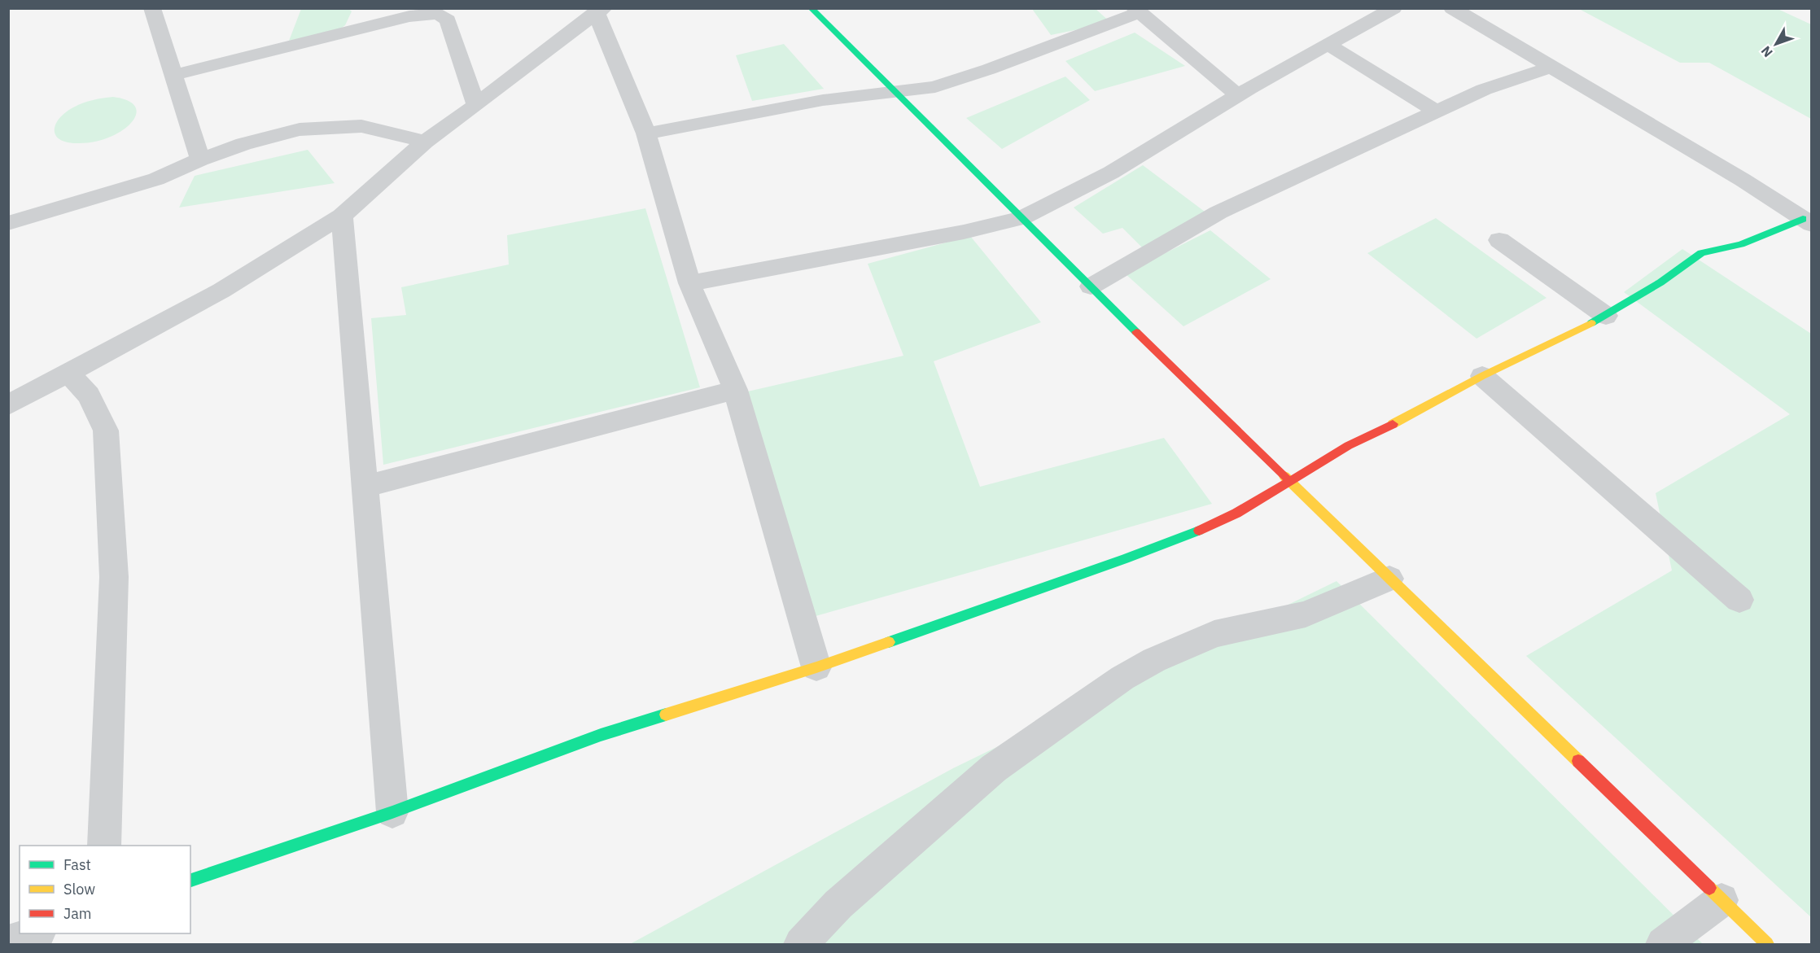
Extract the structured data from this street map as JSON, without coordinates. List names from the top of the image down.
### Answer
{
  "legend": ["Fast", "Slow", "Jam"],
  "north": "bottom left"
}
